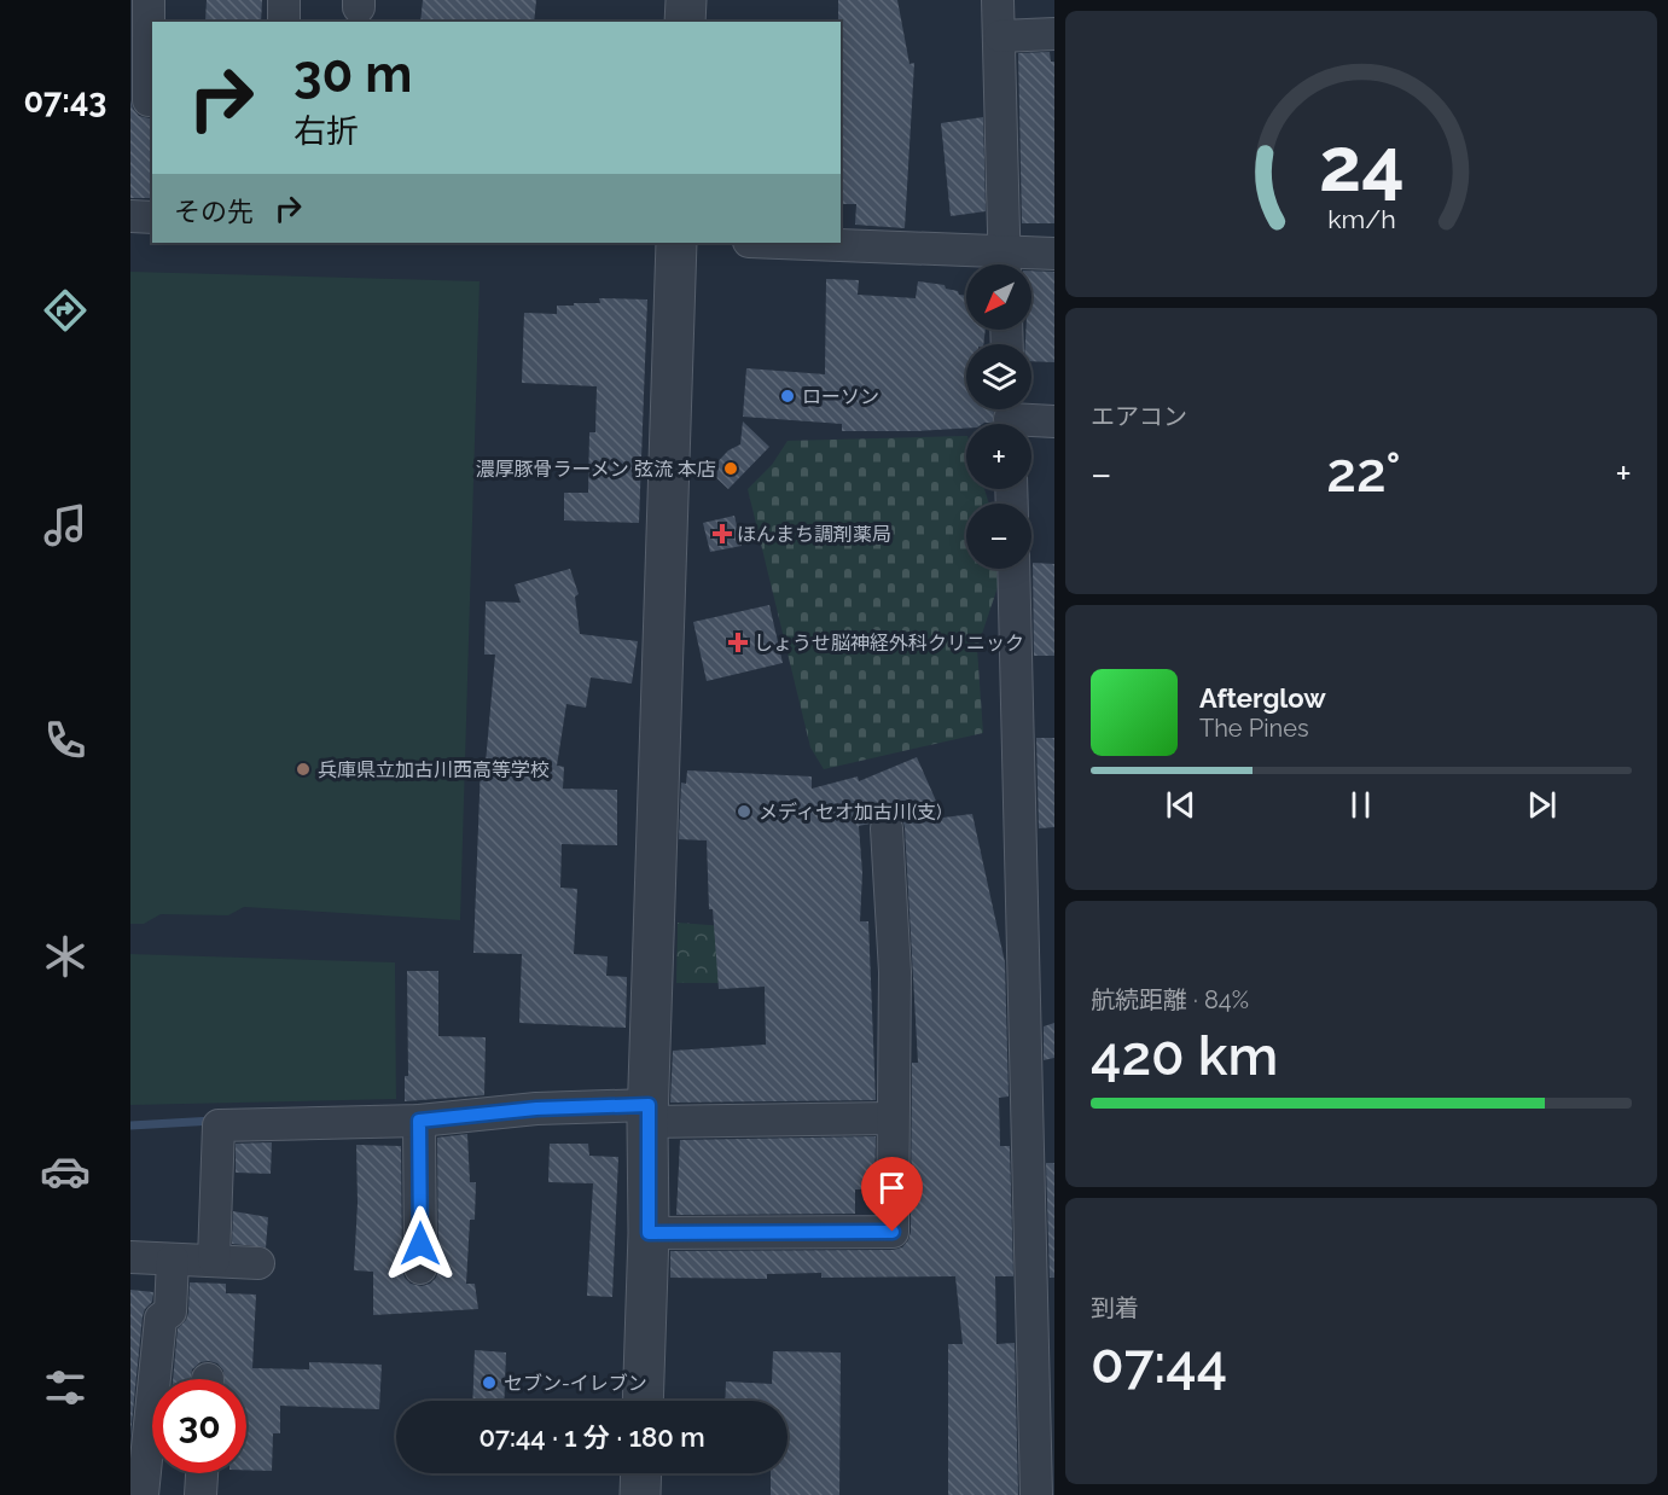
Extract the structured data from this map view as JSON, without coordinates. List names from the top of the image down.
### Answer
{
  "places": {
    "other": [
      "ローソン",
      "濃厚豚骨ラーメン 弦流 本店",
      "兵庫県立加古川西高等学校",
      "メディセオ加古川(支)",
      "セブン-イレブン"
    ],
    "health": ["ほんまち調剤薬局", "しょうせ脳神経外科クリニック"]
  },
  "north": "bottom left",
  "page": {
    "tabs": "07:43",
    "turn": ["30 m", "右折"],
    "then": "その先",
    "map_buttons": ["+", "−"],
    "tile": [
      "エアコン",
      ["航続距離 · 84%", "420 km"],
      ["到着", "07:44"]
    ],
    "heat": ["−", "22°", "+"],
    "song": ["Afterglow", "The Pines"],
    "limit": "30",
    "trip": "07:44 · 1 分 · 180 m",
    "gauge": ["24", "km/h"]
  }
}
